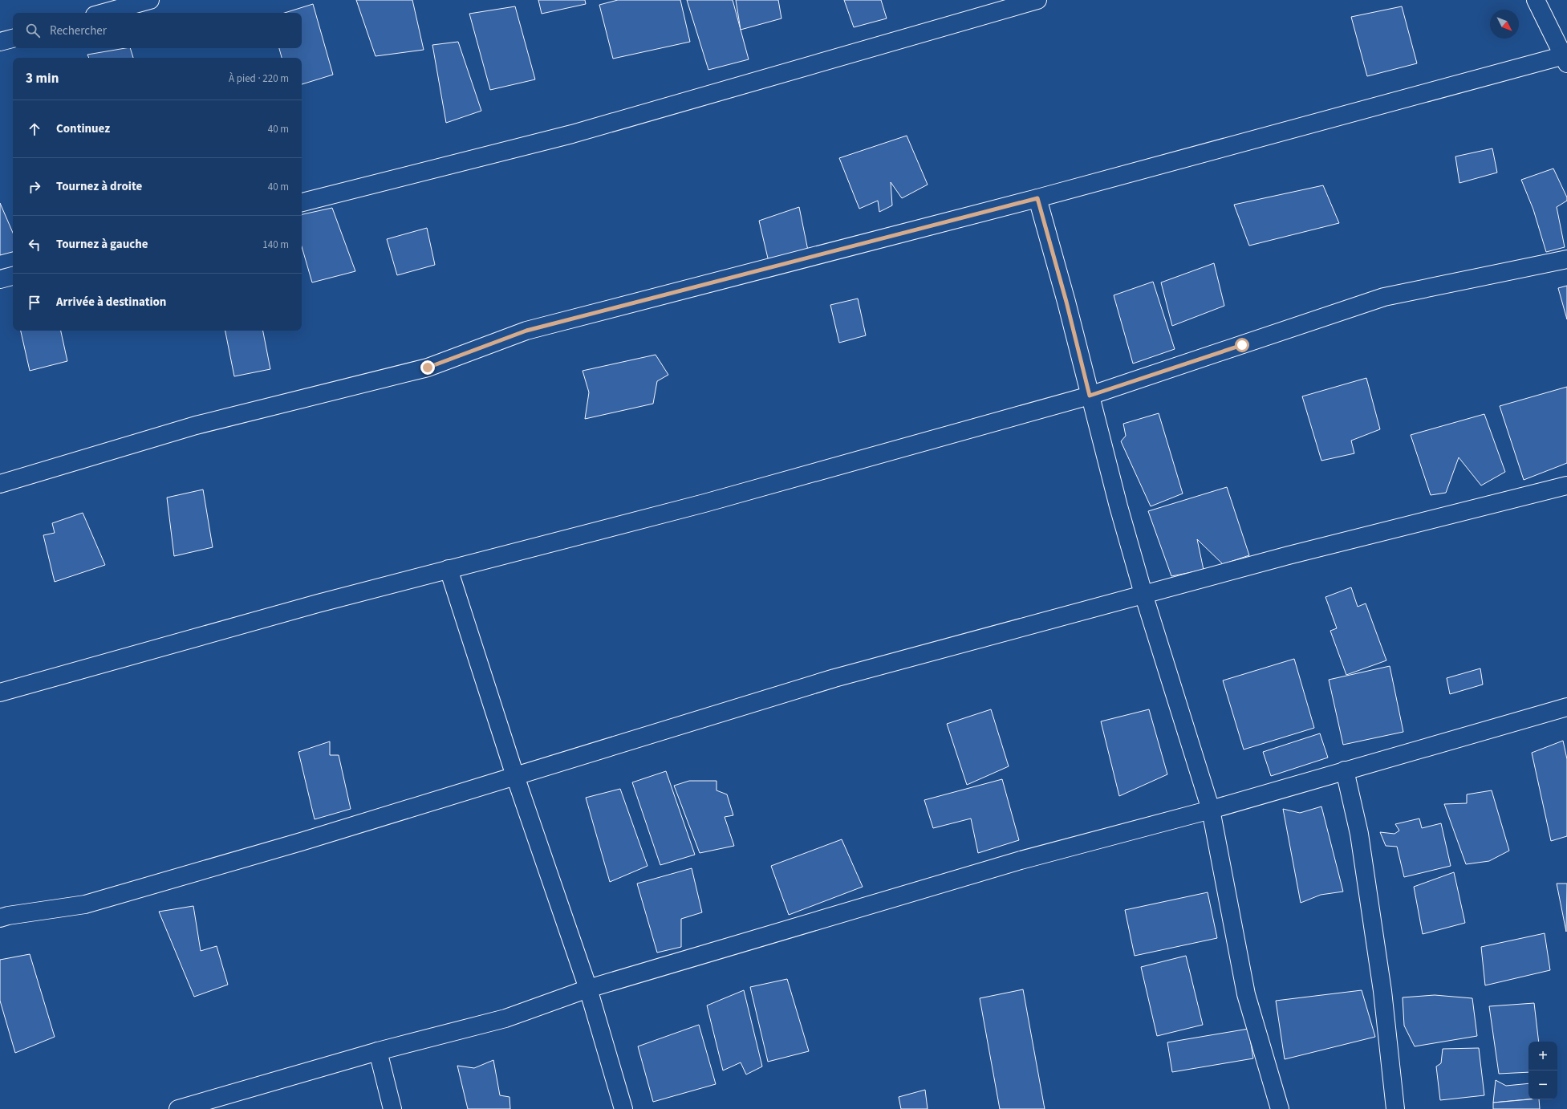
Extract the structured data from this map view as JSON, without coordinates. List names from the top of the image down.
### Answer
{
  "north": "bottom right",
  "page": {
    "search": "Rechercher",
    "heading": ["3 min", "À pied · 220 m"],
    "list": [
      ["Continuez", "40 m"],
      ["Tournez à droite", "40 m"],
      ["Tournez à gauche", "140 m"],
      "Arrivée à destination"
    ],
    "map_buttons": ["+", "−"]
  }
}
